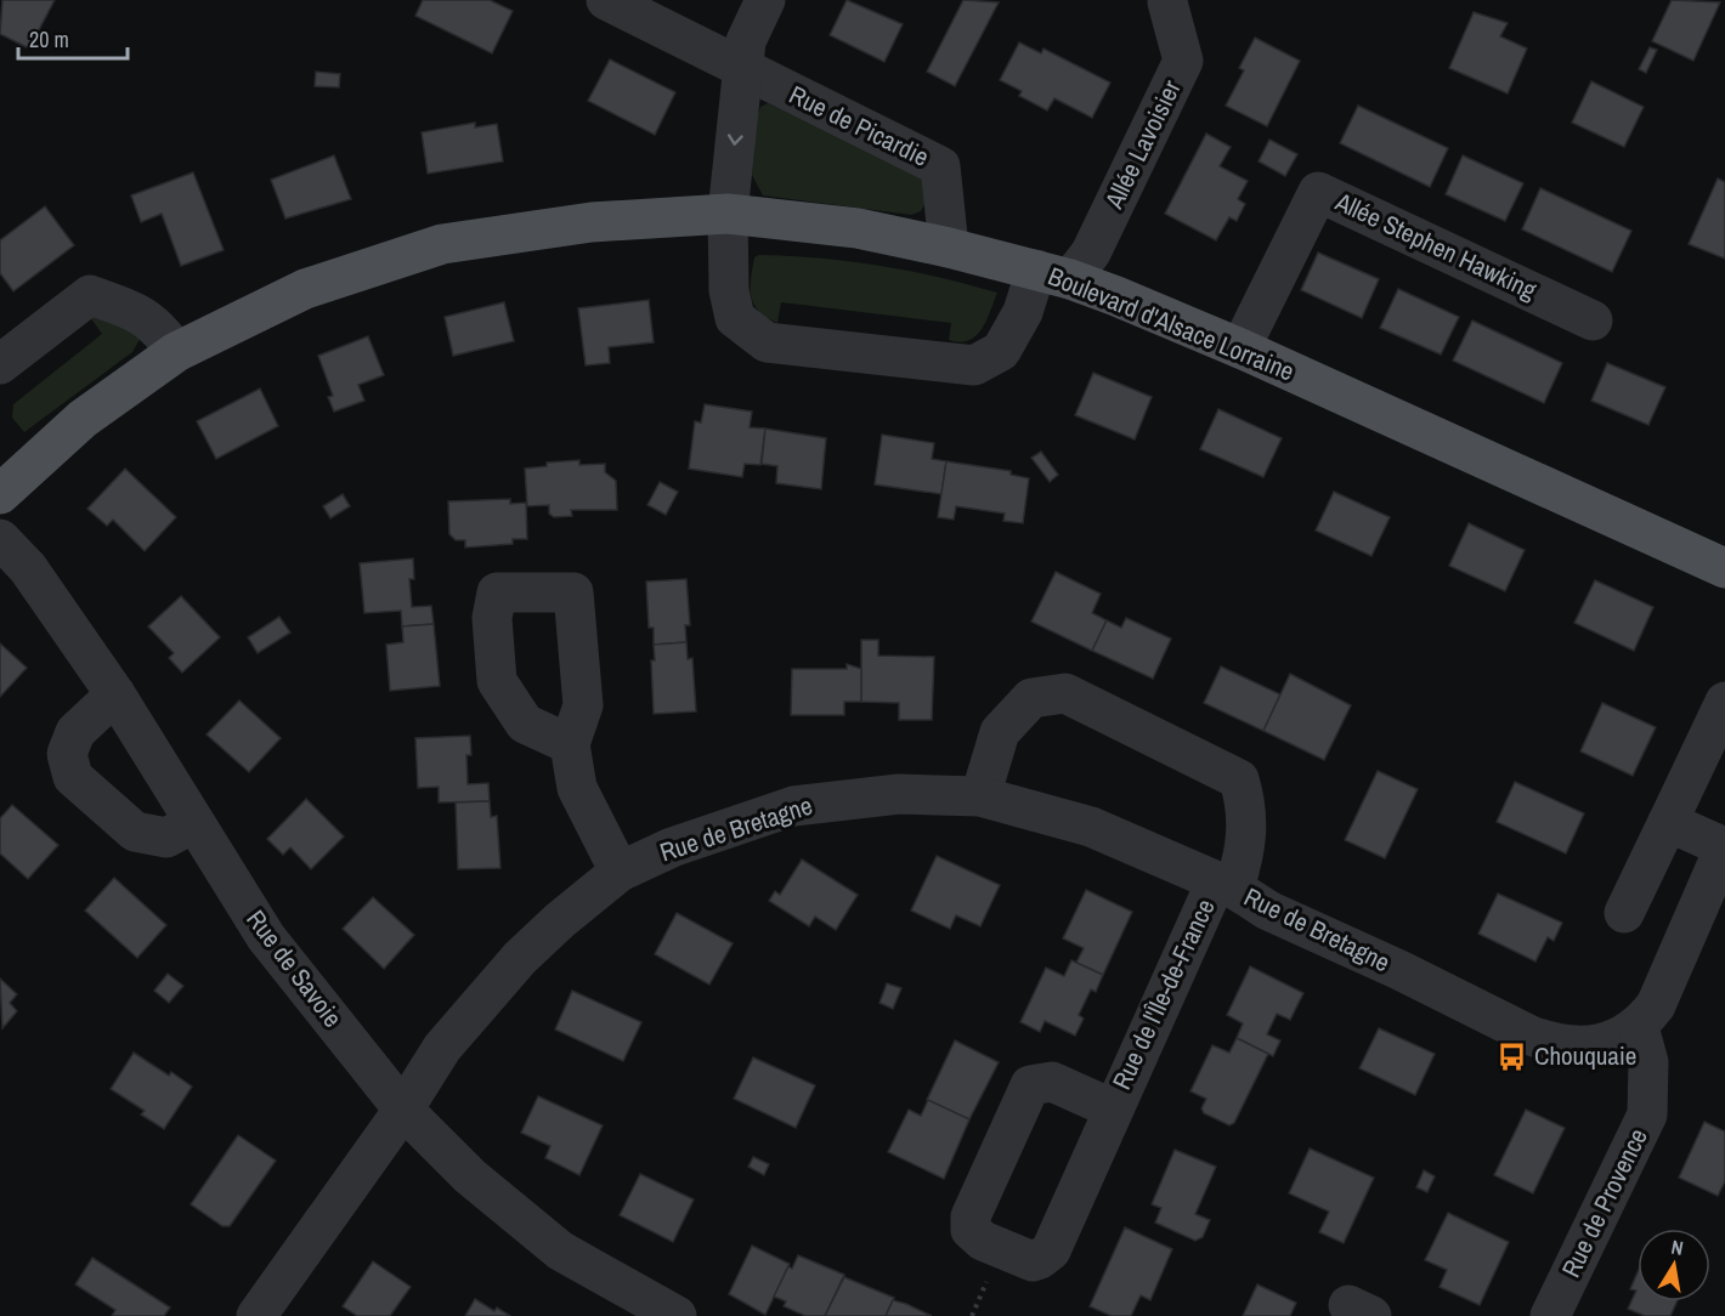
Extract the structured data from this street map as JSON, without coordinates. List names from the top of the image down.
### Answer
{
  "streets": {
    "main road": ["Boulevard d'Alsace Lorraine"],
    "street": [
      "Rue de Picardie",
      "Allée Lavoisier",
      "Allée Stephen Hawking",
      "Rue de Bretagne",
      "Rue de Savoie",
      "Rue de l'Île-de-France",
      "Rue de Provence"
    ]
  },
  "crossings": [
    ["Rue de Picardie", "Boulevard d'Alsace Lorraine"],
    ["Allée Lavoisier", "Boulevard d'Alsace Lorraine"],
    ["Allée Stephen Hawking", "Boulevard d'Alsace Lorraine"],
    ["Rue de Bretagne", "Rue de Savoie"],
    ["Rue de Bretagne", "Rue de l'Île-de-France"],
    ["Rue de Bretagne", "Rue de Provence"]
  ],
  "places": {
    "bus stop": ["Chouquaie"]
  },
  "scale_bar": "20 m",
  "north": "top"
}
